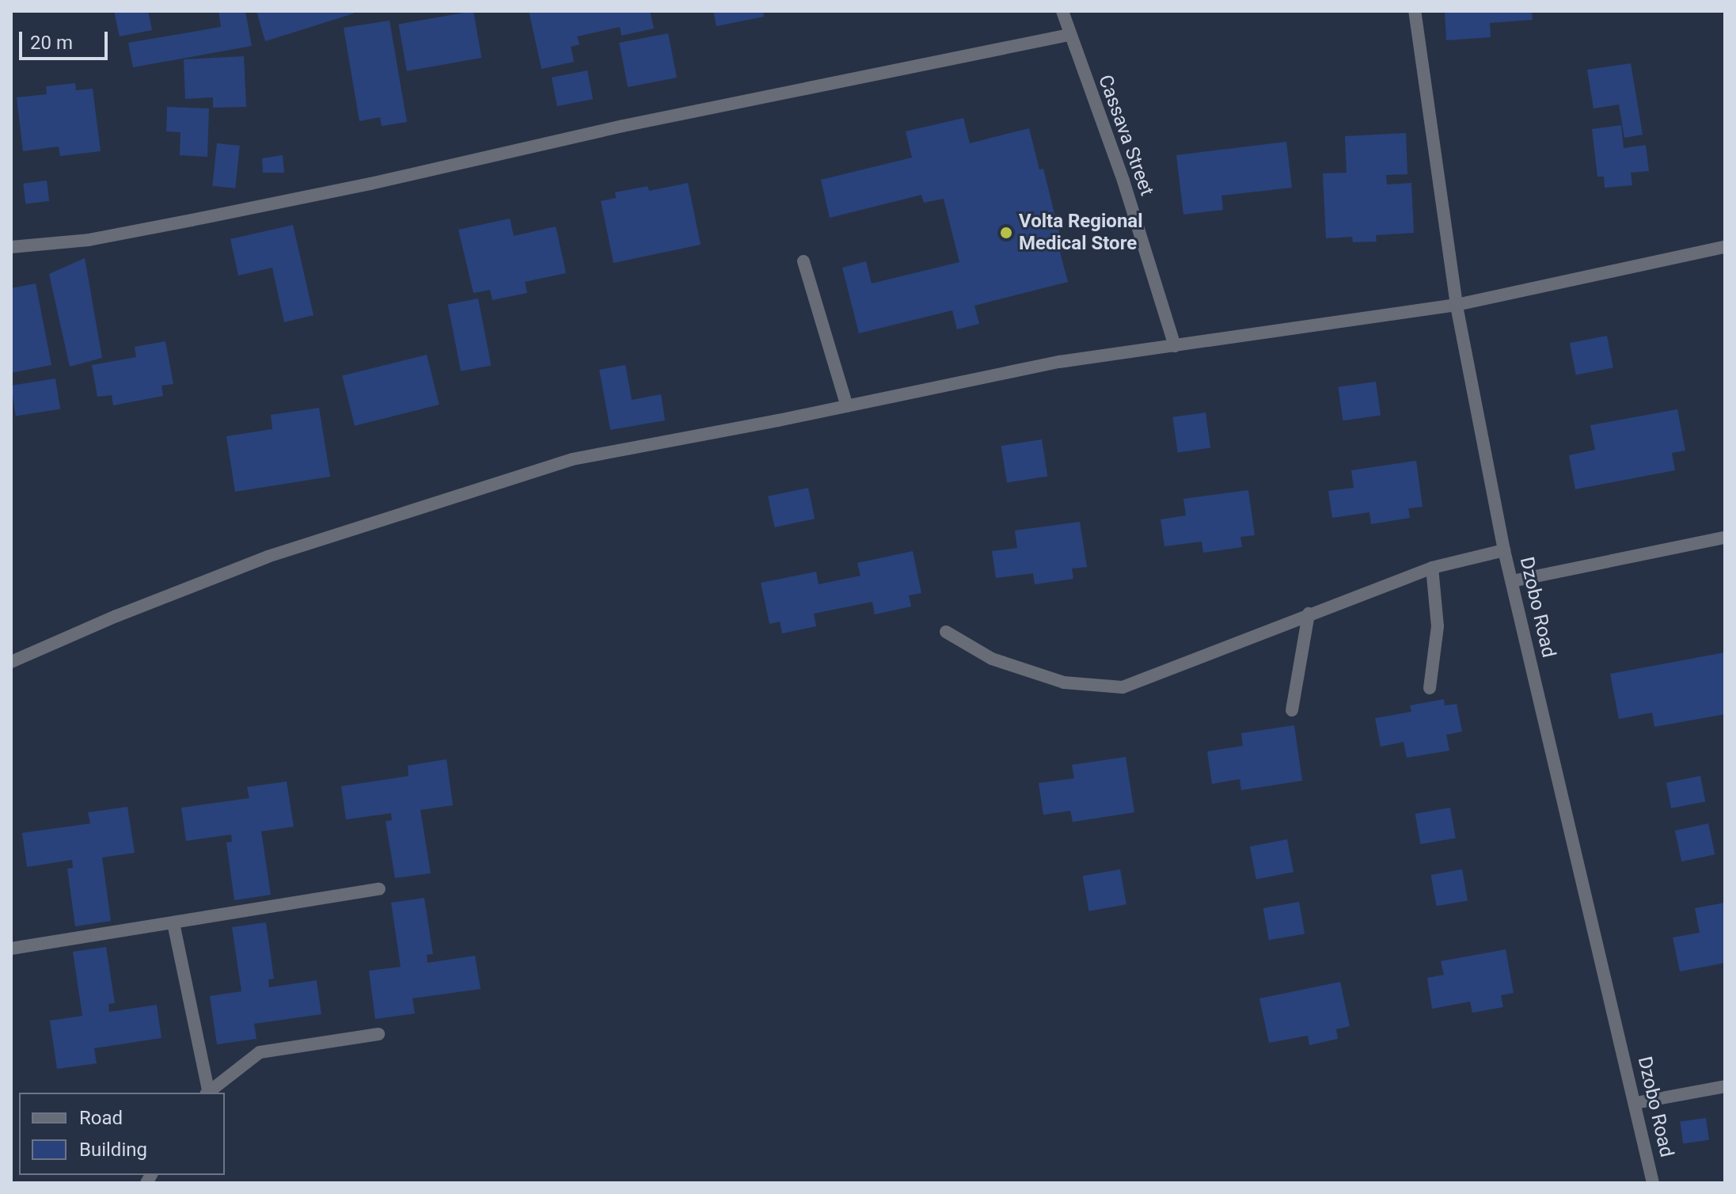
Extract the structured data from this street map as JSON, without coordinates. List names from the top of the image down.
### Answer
{
  "streets": {
    "street": ["Cassava Street", "Dzobo Road"]
  },
  "places": ["Volta Regional Medical Store"],
  "legend": ["Road", "Building"],
  "scale_bar": "20 m"
}
